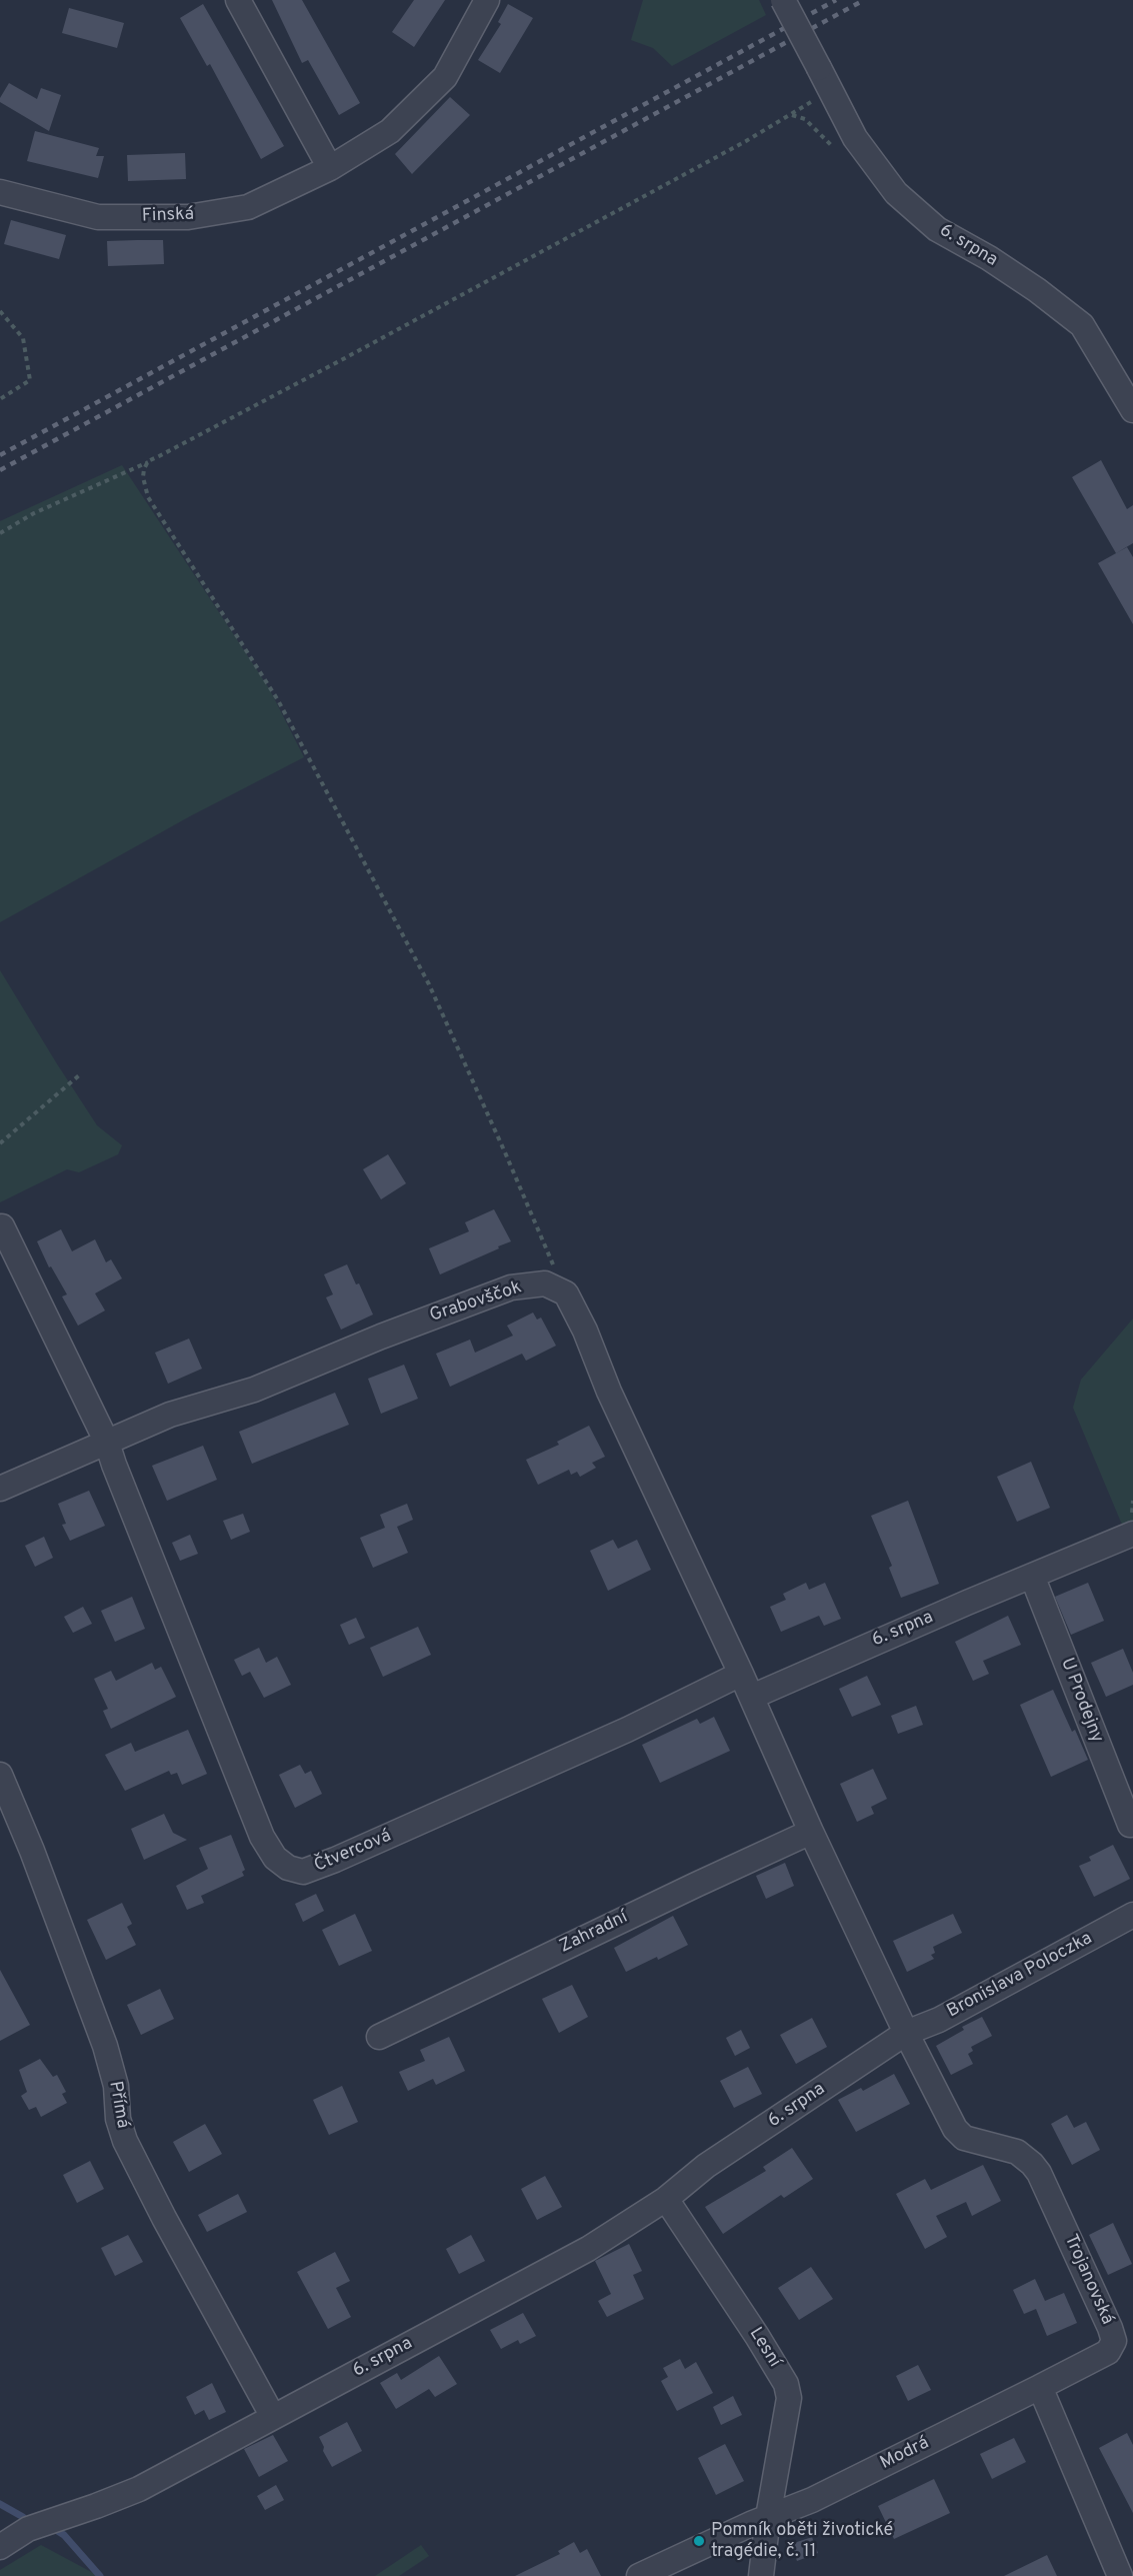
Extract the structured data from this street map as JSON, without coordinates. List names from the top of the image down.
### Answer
{
  "streets": {
    "street": [
      "Finská",
      "6. srpna",
      "Grabovščok",
      "U Prodejny",
      "Čtvercová",
      "Zahradní",
      "Bronislava Poloczka",
      "Přímá",
      "Trojanovská",
      "Lesní",
      "Modrá"
    ]
  },
  "crossings": [
    ["6. srpna", "U Prodejny"],
    ["6. srpna", "Bronislava Poloczka"],
    ["6. srpna", "Přímá"],
    ["6. srpna", "Trojanovská"],
    ["6. srpna", "Lesní"],
    ["Grabovščok", "Čtvercová"],
    ["Bronislava Poloczka", "Trojanovská"],
    ["Trojanovská", "Modrá"],
    ["Lesní", "Modrá"]
  ],
  "places": ["Pomník oběti životické tragédie, č. 11"]
}
